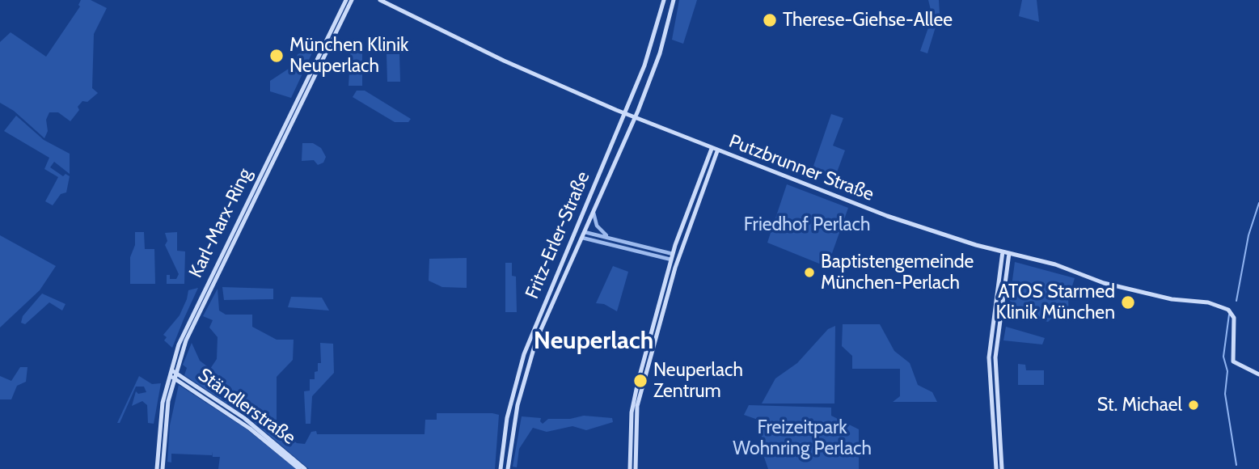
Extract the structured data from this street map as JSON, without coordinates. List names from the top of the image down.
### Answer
{
  "streets": {
    "main road": [
      "Putzbrunner Straße",
      "Karl-Marx-Ring",
      "Fritz-Erler-Straße",
      "Ständlerstraße"
    ]
  },
  "crossings": [
    ["Putzbrunner Straße", "Fritz-Erler-Straße"],
    ["Karl-Marx-Ring", "Ständlerstraße"]
  ],
  "districts": ["Neuperlach"],
  "parks": ["Friedhof Perlach", "Freizeitpark Wohnring Perlach"],
  "places": [
    "Therese-Giehse-Allee",
    "München Klinik Neuperlach",
    "Baptistengemeinde München-Perlach",
    "ATOS Starmed Klinik München",
    "Neuperlach Zentrum",
    "St. Michael"
  ]
}
